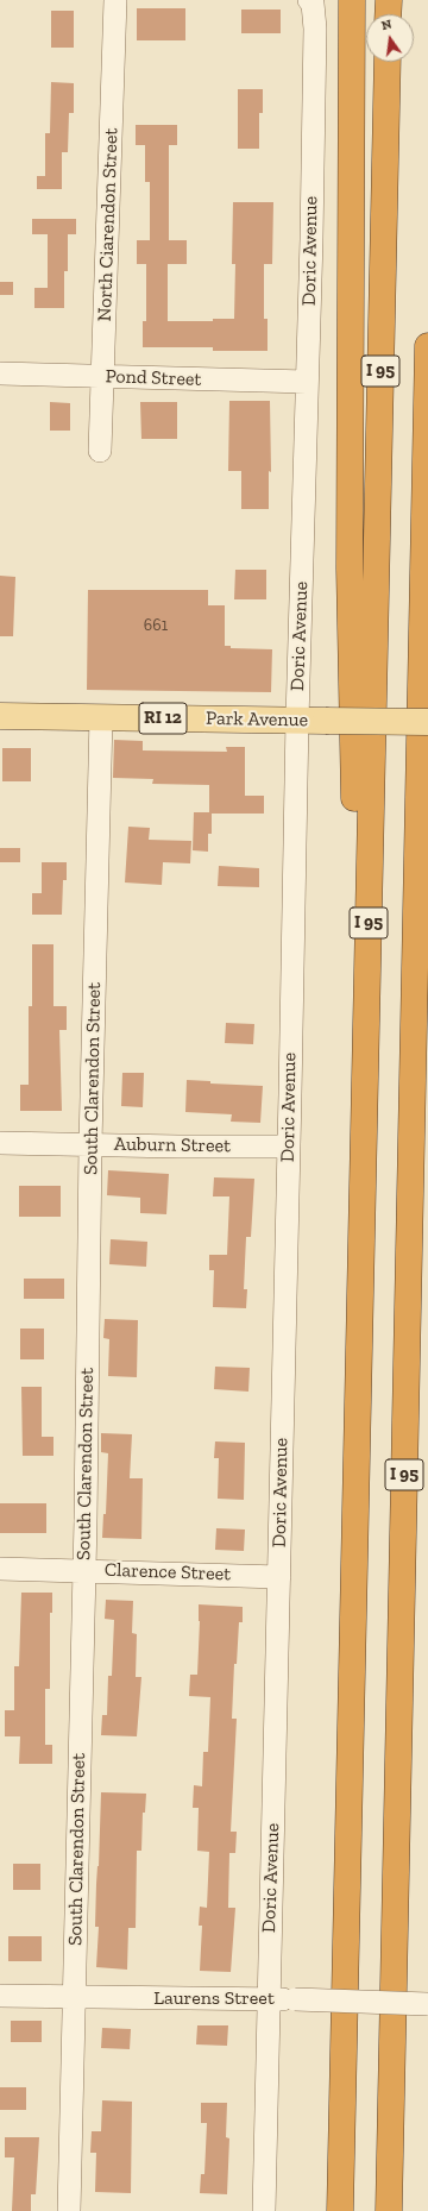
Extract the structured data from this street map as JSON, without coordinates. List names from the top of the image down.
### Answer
{
  "streets": {
    "highway": ["I 95"],
    "main road": ["RI 12", "Park Avenue"],
    "street": [
      "North Ciarendon Street",
      "Doric Avenue",
      "Pond Street",
      "South Clarendon Street",
      "Auburn Street",
      "Clarence Street",
      "Laurens Street"
    ]
  },
  "crossings": [
    ["North Ciarendon Street", "Pond Street"],
    ["Doric Avenue", "Pond Street"],
    ["Doric Avenue", "Park Avenue"],
    ["Doric Avenue", "Auburn Street"],
    ["Doric Avenue", "Clarence Street"],
    ["Doric Avenue", "Laurens Street"],
    ["Park Avenue", "South Clarendon Street"],
    ["South Clarendon Street", "Auburn Street"],
    ["South Clarendon Street", "Clarence Street"],
    ["South Clarendon Street", "Laurens Street"]
  ],
  "house_numbers": ["661"],
  "north": "top"
}
